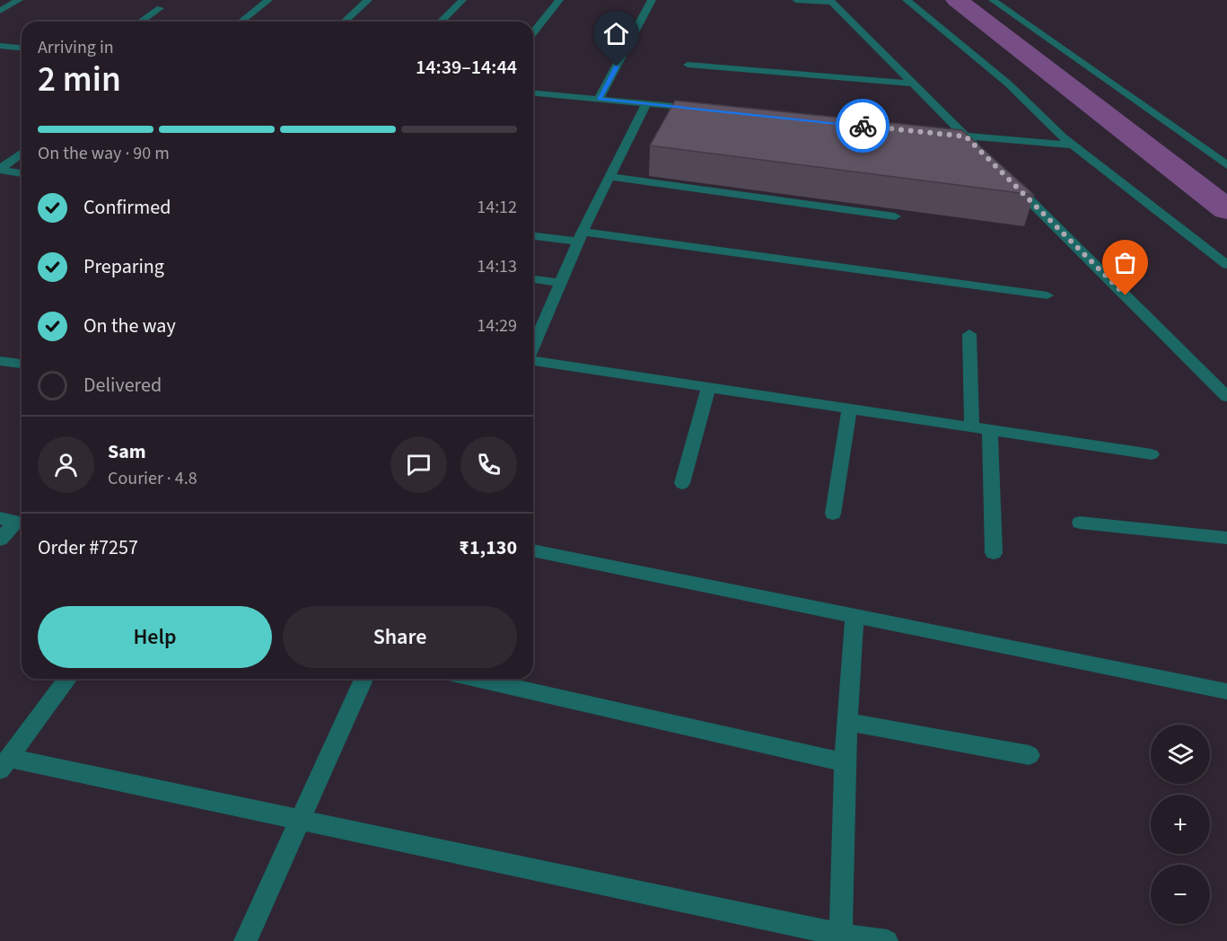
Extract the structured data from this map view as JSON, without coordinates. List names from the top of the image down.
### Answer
{
  "page": {
    "heading": ["2 min", "Arriving in", "14:39–14:44"],
    "panel": [
      "Sam",
      "Courier · 4.8",
      "Order #7257",
      "₹1,130"
    ],
    "bar": "On the way · 90 m",
    "list": [
      ["Confirmed", "14:12"],
      ["Preparing", "14:13"],
      ["On the way", "14:29"],
      "Delivered"
    ],
    "buttons": ["Help", "Share"],
    "map_buttons": ["+", "−"]
  }
}
